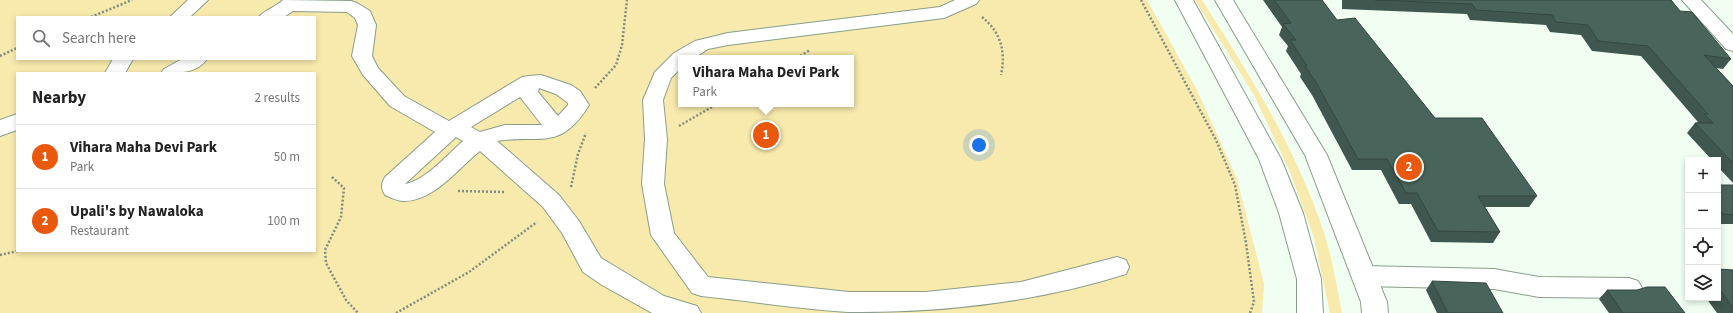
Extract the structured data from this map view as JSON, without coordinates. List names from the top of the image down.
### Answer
{
  "page": {
    "search": "Search here",
    "popup": ["Vihara Maha Devi Park", "Park"],
    "heading": ["Nearby", "2 results"],
    "pins": ["1", "2"],
    "list": [
      {
        "mark": "1",
        "name": "Vihara Maha Devi Park",
        "note": "Park",
        "value": "50 m"
      },
      {
        "mark": "2",
        "name": "Upali's by Nawaloka",
        "note": "Restaurant",
        "value": "100 m"
      }
    ],
    "map_buttons": ["+", "−"]
  }
}
